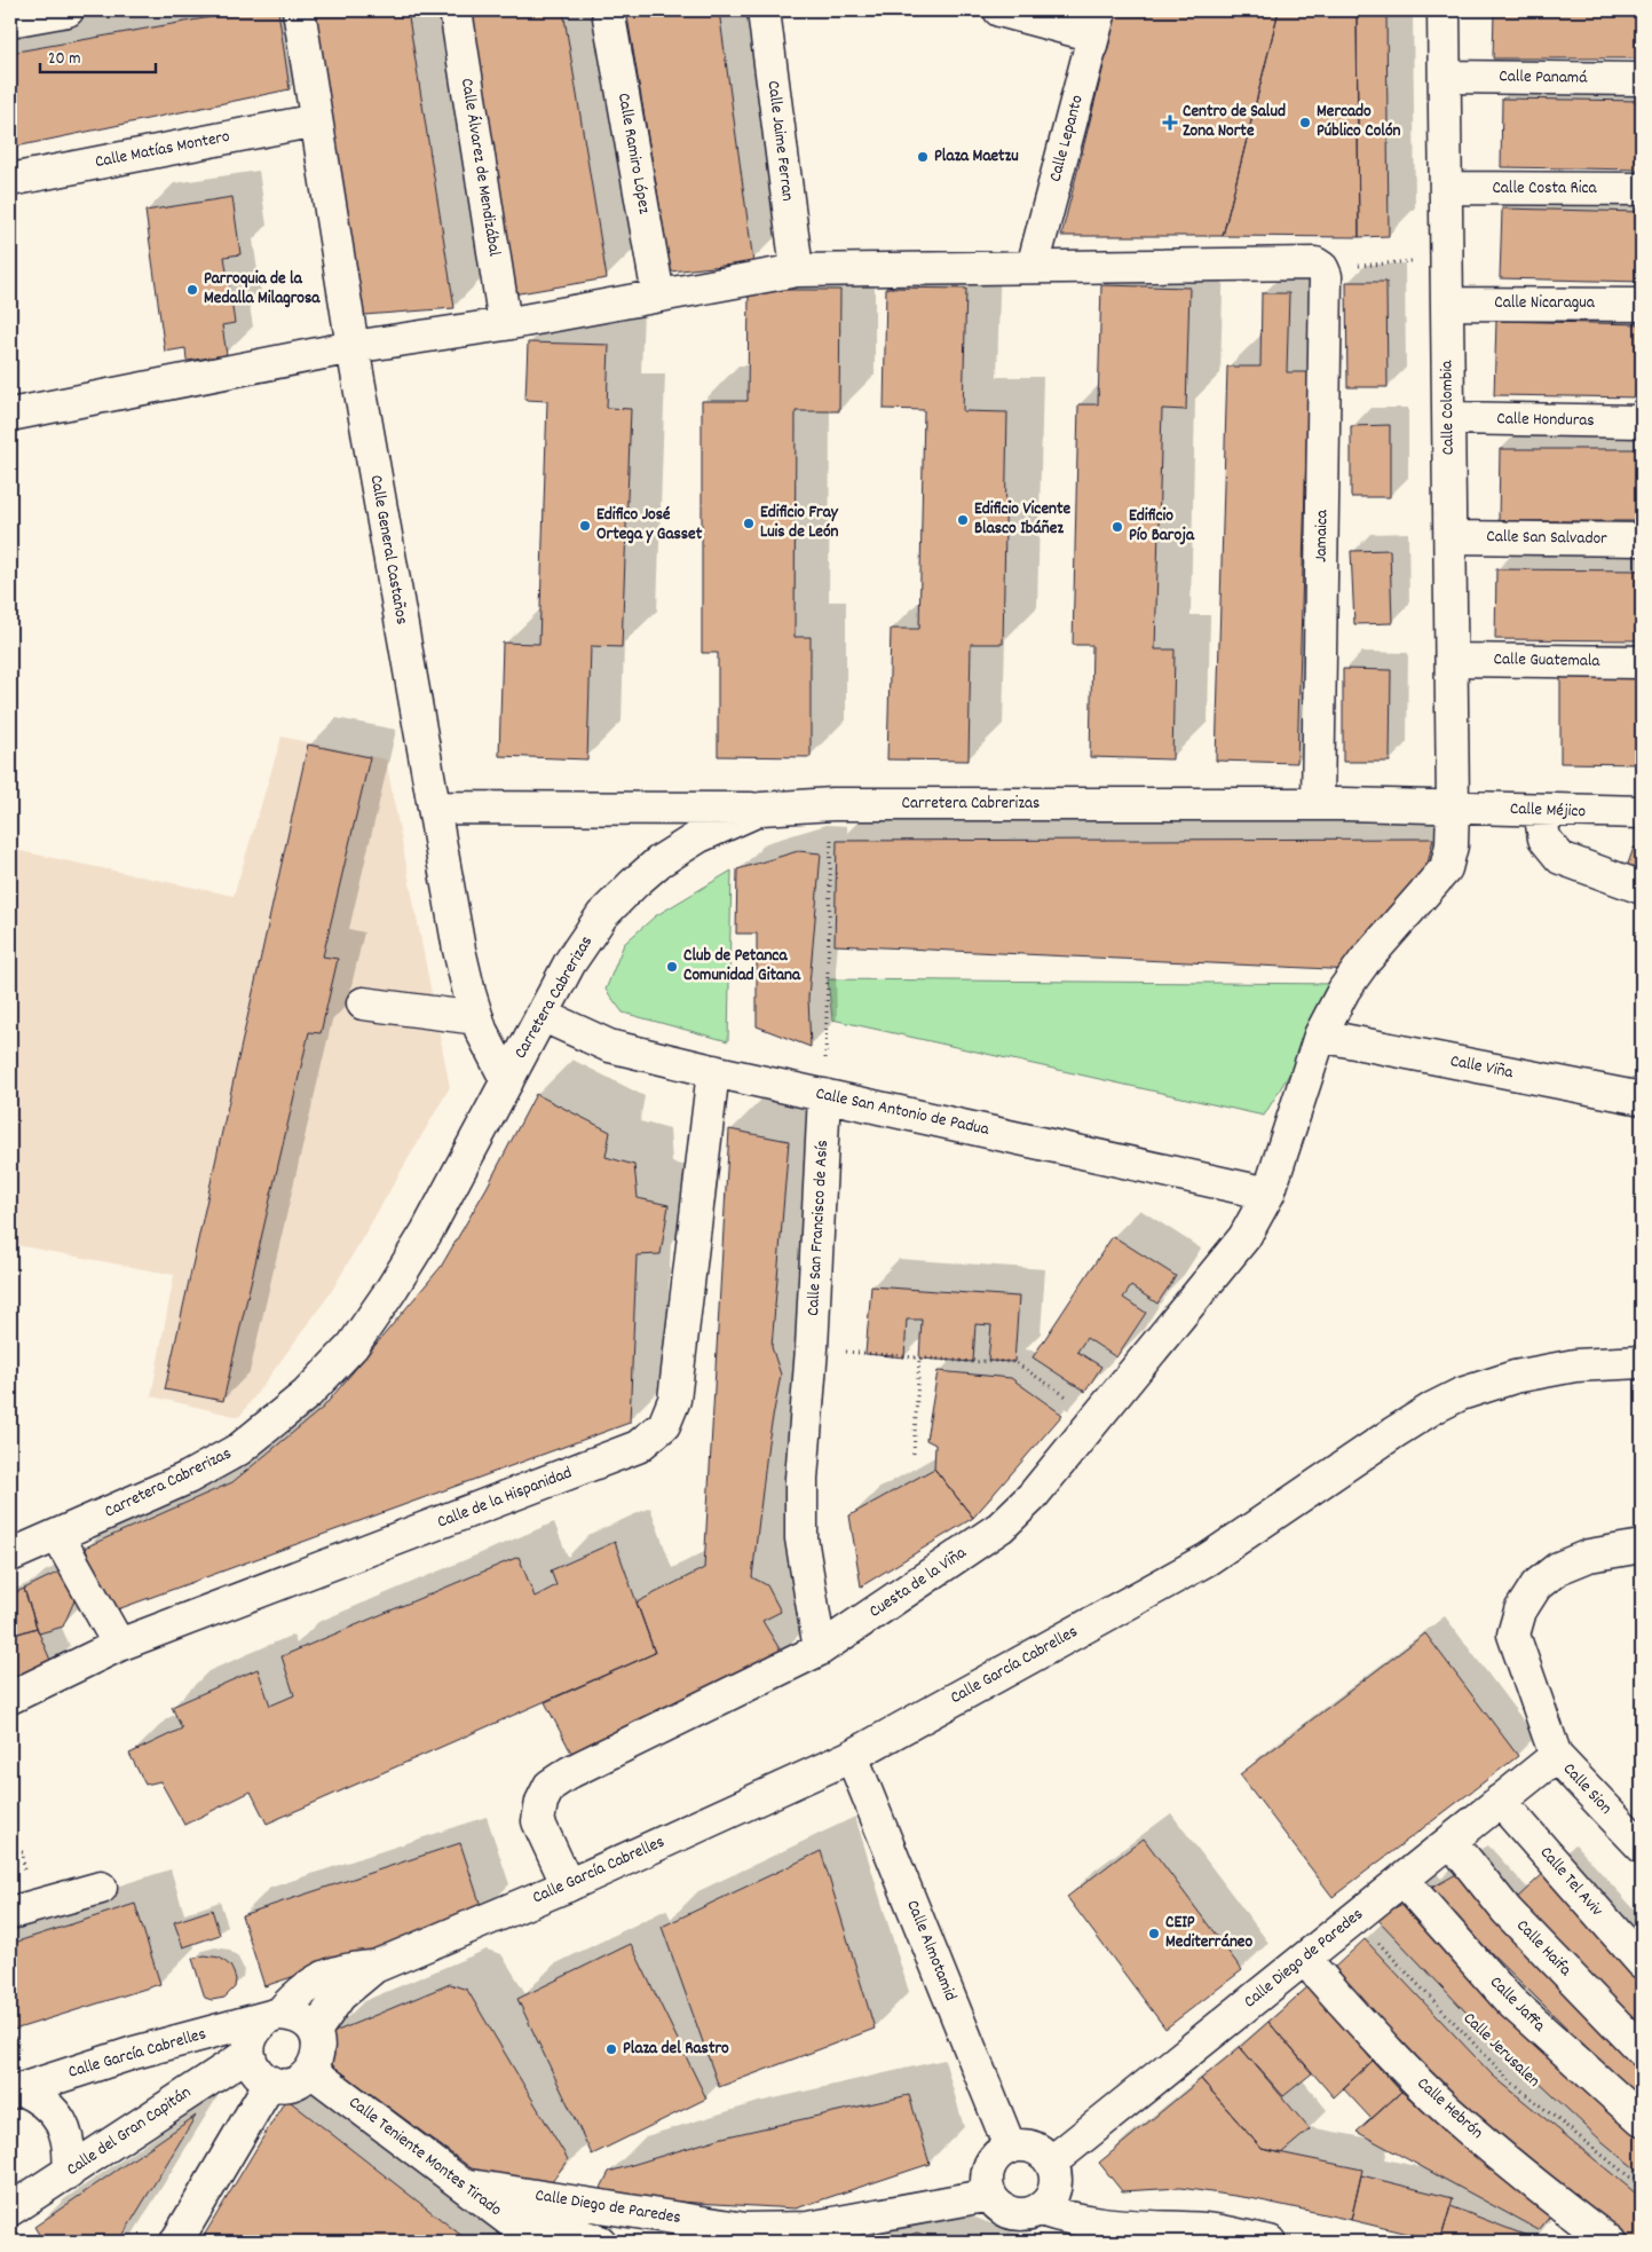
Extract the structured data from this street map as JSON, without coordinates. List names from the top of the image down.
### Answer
{
  "streets": {
    "street": [
      "Calle Panamá",
      "Calle Lepanto",
      "Calle Jaime Ferran",
      "Calle Matías Montero",
      "Calle Ramiro López",
      "Calle Álvarez de Mendizábal",
      "Calle Costa Rica",
      "Calle Nicaragua",
      "Calle Colombia",
      "Calle Honduras",
      "Jamaica",
      "Calle San Salvador",
      "Calle General Castaños",
      "Calle Guatemala",
      "Carretera Cabrerizas",
      "Calle Méjico",
      "Calle Viña",
      "Calle San Antonio de Padua",
      "Calle San Francisco de Asís",
      "Calle de la Hispanidad",
      "Cuesta de la Viña",
      "Calle García Cabrelles",
      "Calle Sion",
      "Calle Tel Aviv",
      "Calle Haifa",
      "Calle Almotamid",
      "Calle Diego de Paredes",
      "Calle Jaffa",
      "Calle Hebrón",
      "Calle del Gran Capitán",
      "Calle Teniente Montes Tirado"
    ],
    "path": ["Calle Jerusalen"]
  },
  "crossings": [
    ["Calle Panamá", "Calle Colombia"],
    ["Calle Matías Montero", "Calle General Castaños"],
    ["Calle Costa Rica", "Calle Colombia"],
    ["Calle Nicaragua", "Calle Colombia"],
    ["Calle Colombia", "Calle Honduras"],
    ["Calle Colombia", "Calle San Salvador"],
    ["Calle Colombia", "Calle Guatemala"],
    ["Calle Colombia", "Carretera Cabrerizas"],
    ["Calle Colombia", "Calle Méjico"],
    ["Jamaica", "Carretera Cabrerizas"],
    ["Calle General Castaños", "Carretera Cabrerizas"],
    ["Carretera Cabrerizas", "Calle Méjico"],
    ["Carretera Cabrerizas", "Calle San Antonio de Padua"],
    ["Calle San Antonio de Padua", "Calle San Francisco de Asís"],
    ["Calle San Antonio de Padua", "Calle de la Hispanidad"],
    ["Calle San Antonio de Padua", "Cuesta de la Viña"],
    ["Calle San Francisco de Asís", "Cuesta de la Viña"],
    ["Cuesta de la Viña", "Calle García Cabrelles"],
    ["Calle García Cabrelles", "Calle Almotamid"],
    ["Calle García Cabrelles", "Calle del Gran Capitán"],
    ["Calle García Cabrelles", "Calle Teniente Montes Tirado"],
    ["Calle Sion", "Calle Diego de Paredes"],
    ["Calle Tel Aviv", "Calle Diego de Paredes"],
    ["Calle Haifa", "Calle Diego de Paredes"],
    ["Calle Almotamid", "Calle Diego de Paredes"],
    ["Calle Diego de Paredes", "Calle Jaffa"],
    ["Calle Diego de Paredes", "Calle Jerusalen"],
    ["Calle Diego de Paredes", "Calle Hebrón"],
    ["Calle Diego de Paredes", "Calle Teniente Montes Tirado"],
    ["Calle del Gran Capitán", "Calle Teniente Montes Tirado"]
  ],
  "places": {
    "health": ["Centro de Salud Zona Norte"],
    "other": [
      "Mercado Público Colón",
      "Plaza Maetzu",
      "Parroquia de la Medalla Milagrosa",
      "Edificio Vicente Blasco Ibáñez",
      "Edificio Fray Luis de León",
      "Edifico José Ortega y Gasset",
      "Edificio Pío Baroja",
      "Club de Petanca Comunidad Gitana",
      "CEIP Mediterráneo",
      "Plaza del Rastro"
    ]
  },
  "scale_bar": "20 m"
}
